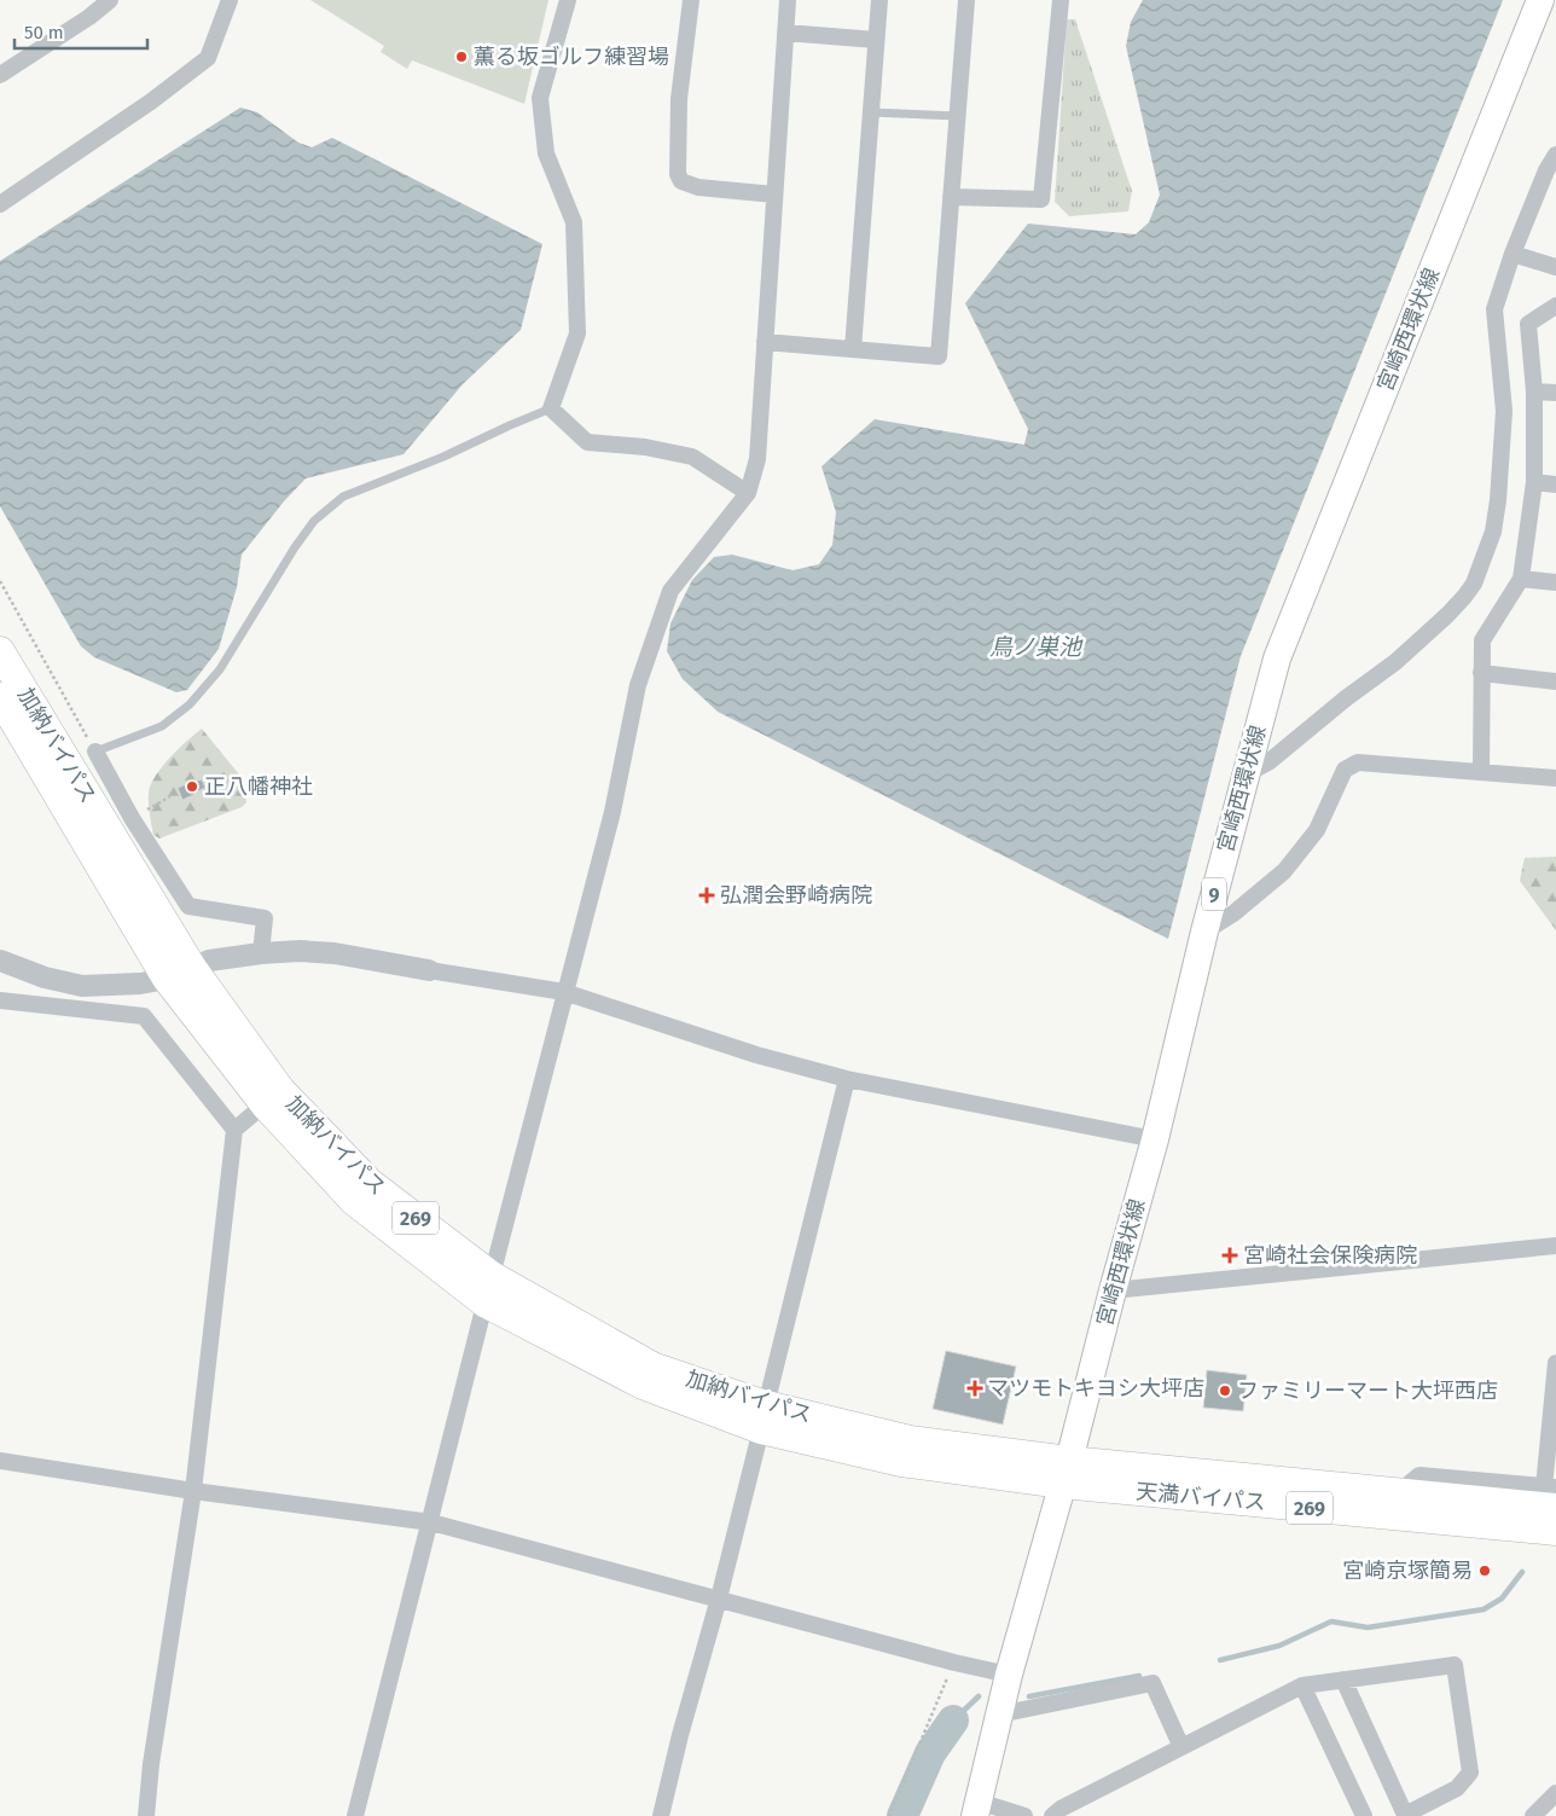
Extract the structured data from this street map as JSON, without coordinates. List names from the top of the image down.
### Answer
{
  "streets": {
    "highway": ["加納バイパス", "269", "天満バイパス"],
    "main road": ["宮崎西環状線", "9"]
  },
  "crossings": [
    ["宮崎西環状線", "加納バイパス"],
    ["宮崎西環状線", "天満バイパス"],
    ["加納バイパス", "天満バイパス"]
  ],
  "water": ["鳥ノ巣池"],
  "places": {
    "other": [
      "薫る坂ゴルフ練習場",
      "正八幡神社",
      "ファミリーマート大坪西店",
      "宮崎京塚簡易"
    ],
    "health": ["弘潤会野崎病院", "宮崎社会保険病院", "マツモトキヨシ大坪店"]
  },
  "scale_bar": "50 m"
}
